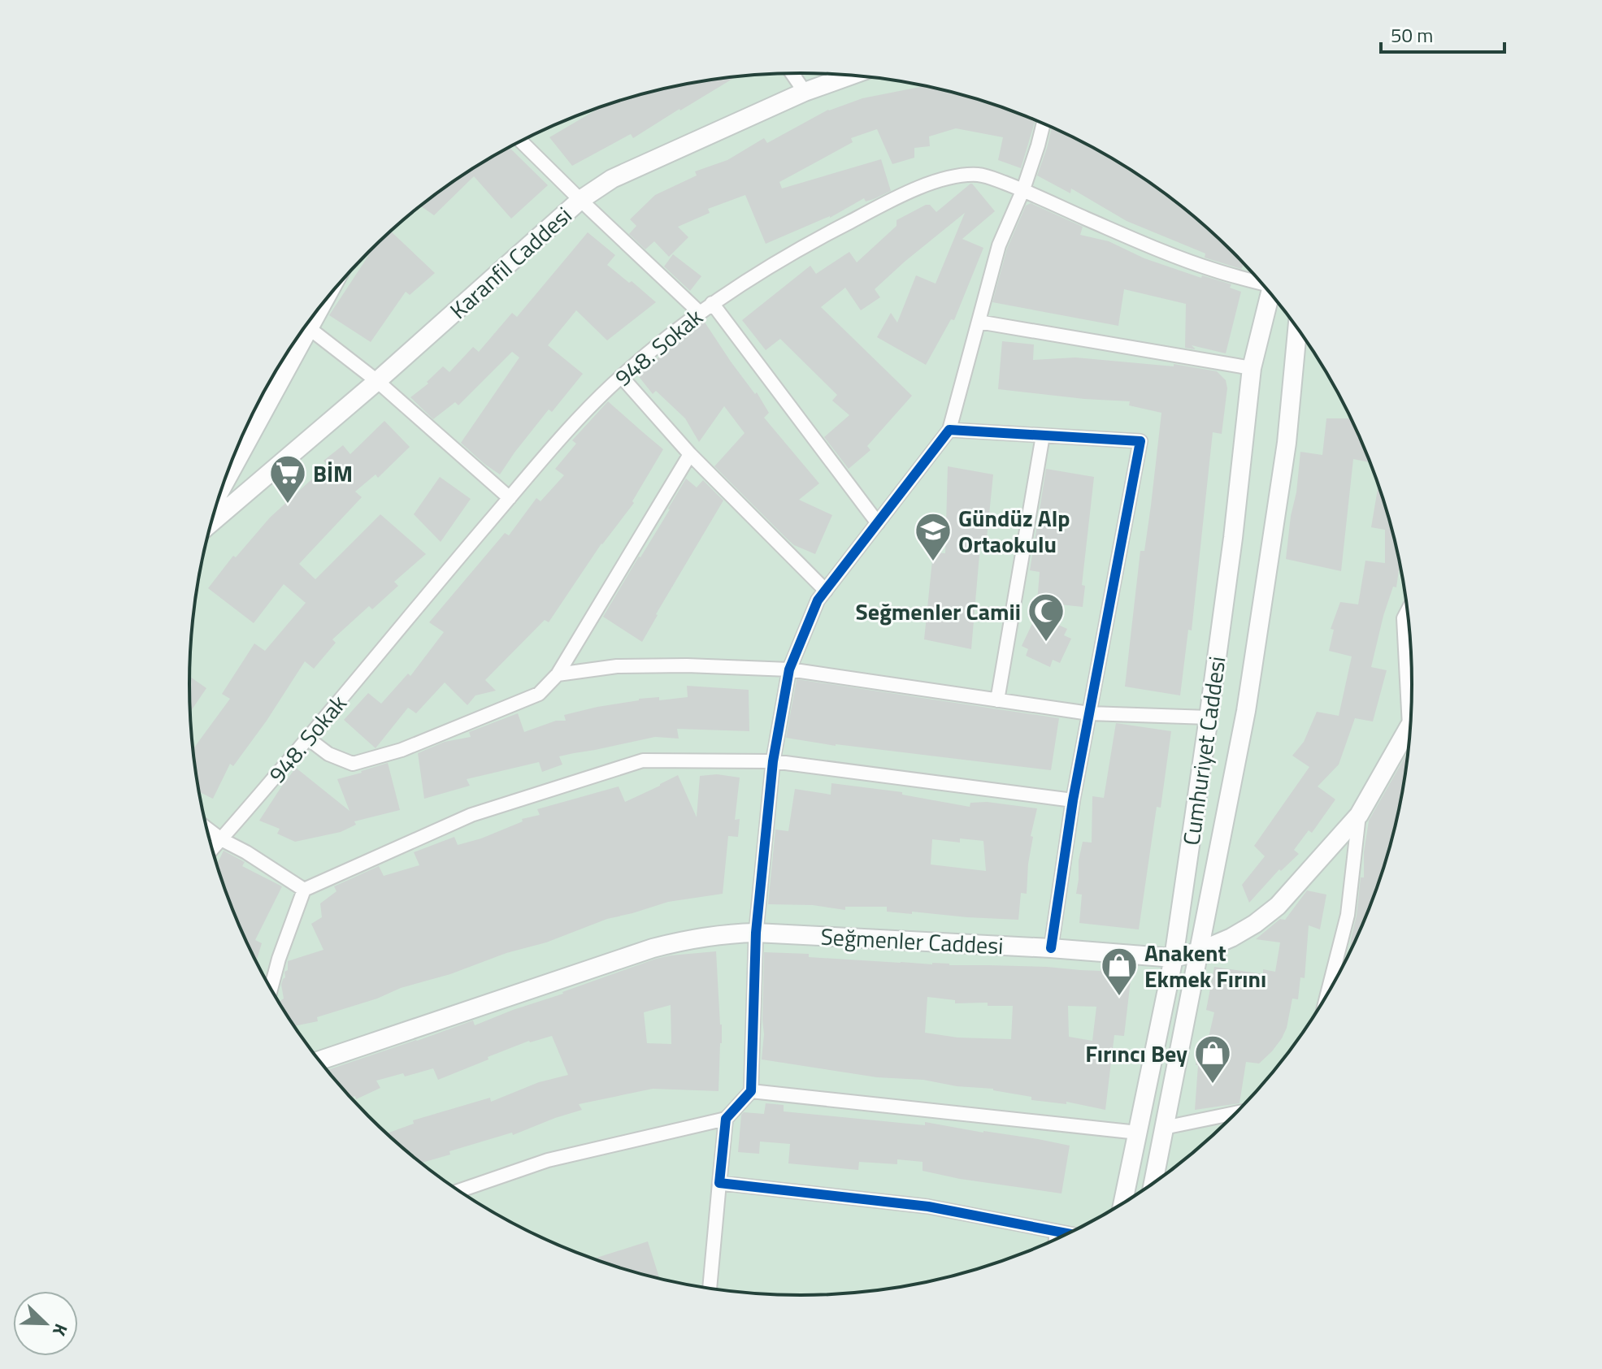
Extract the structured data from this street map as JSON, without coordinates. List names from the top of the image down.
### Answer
{
  "streets": {
    "street": [
      "Karanfil Caddesi",
      "948. Sokak",
      "Cumhuriyet Caddesi",
      "Seğmenler Caddesi"
    ]
  },
  "crossings": [
    ["Cumhuriyet Caddesi", "Seğmenler Caddesi"]
  ],
  "places": {
    "supermarket": ["BİM"],
    "school or university": ["Gündüz Alp Ortaokulu"],
    "mosque": ["Seğmenler Camii"],
    "shop": ["Anakent Ekmek Fırını", "Fırıncı Bey"]
  },
  "scale_bar": "50 m",
  "north": "bottom right"
}
